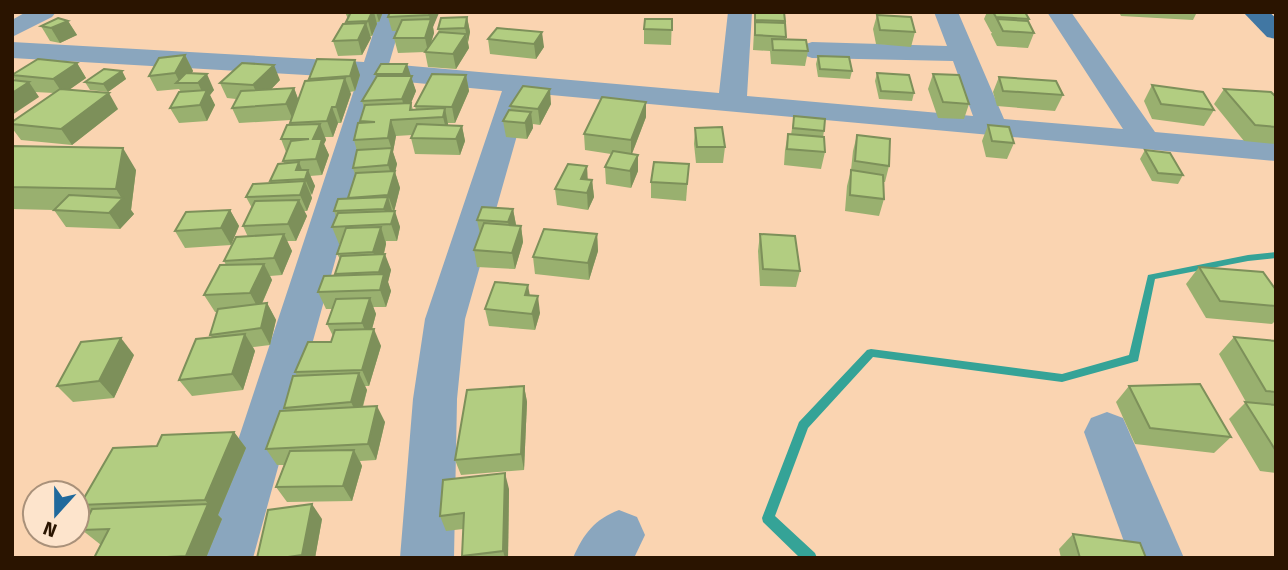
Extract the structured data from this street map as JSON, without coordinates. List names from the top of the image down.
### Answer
{
  "north": "bottom"
}
